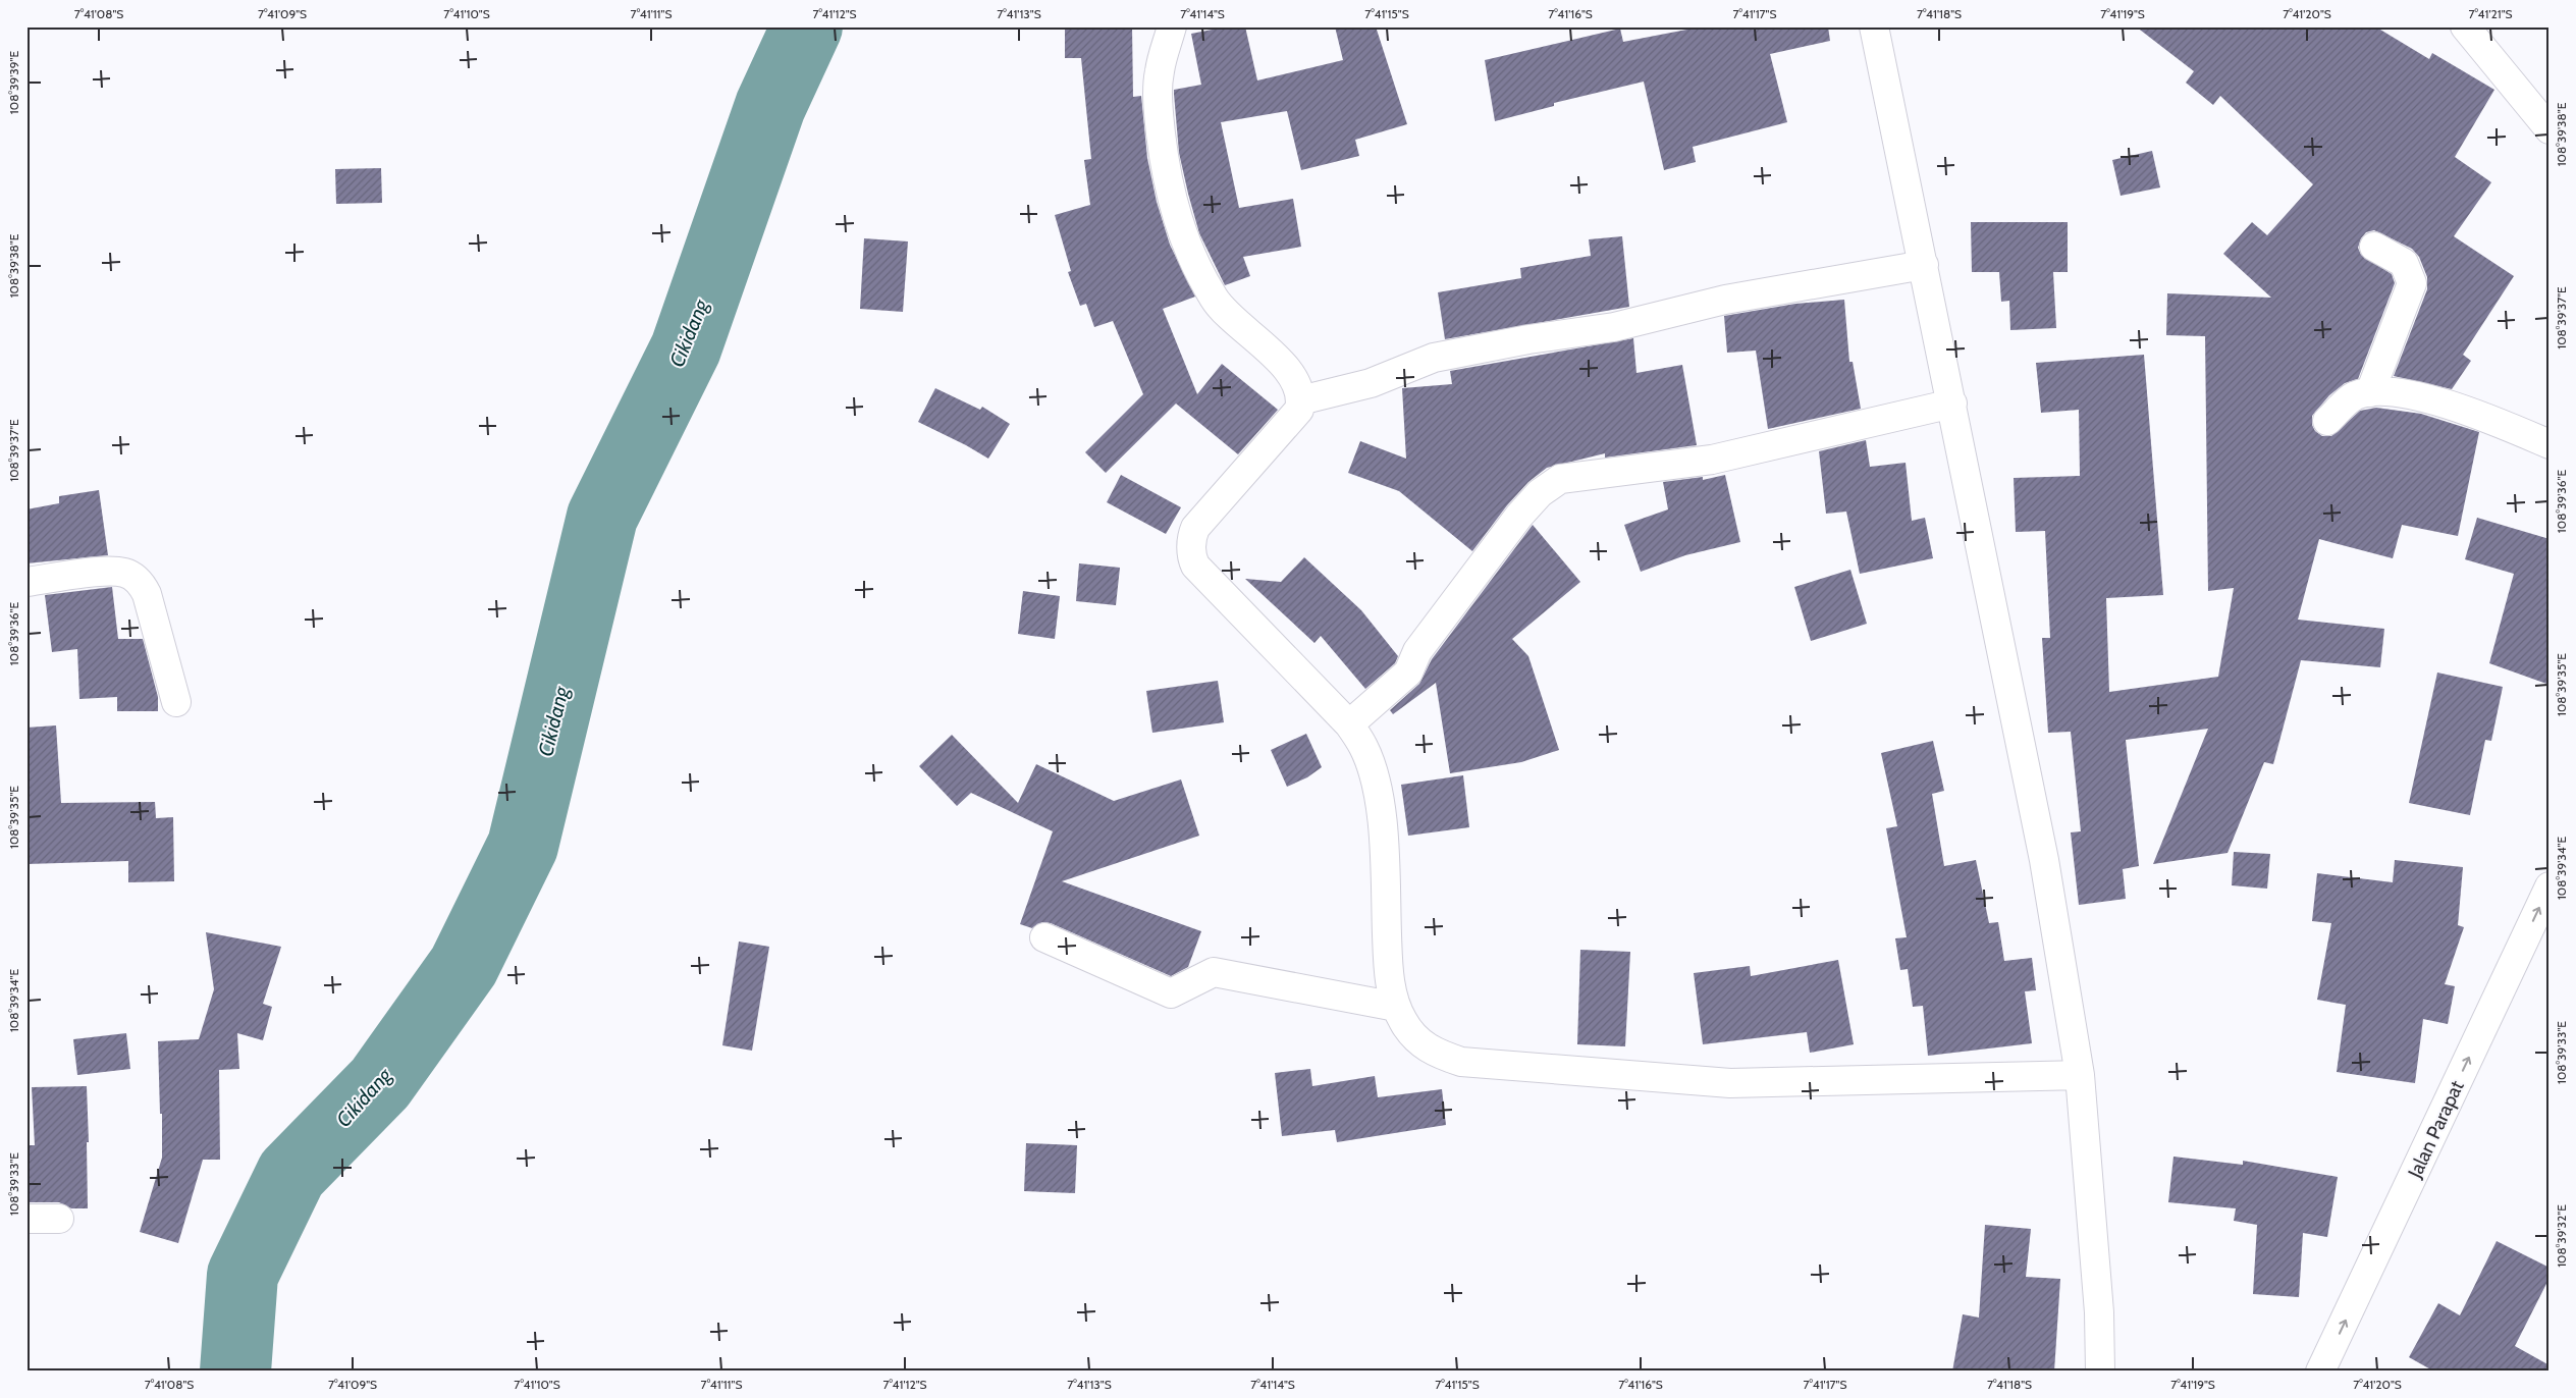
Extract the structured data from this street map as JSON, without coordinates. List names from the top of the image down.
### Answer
{
  "streets": {
    "street": ["Jalan Parapat"]
  },
  "one_way": ["Jalan Parapat"],
  "water": ["Cikidang"],
  "coordinates": [
    "7°41'08\"S",
    "7°41'09\"S",
    "7°41'10\"S",
    "7°41'11\"S",
    "7°41'12\"S",
    "7°41'13\"S",
    "7°41'14\"S",
    "7°41'15\"S",
    "7°41'16\"S",
    "7°41'17\"S",
    "7°41'18\"S",
    "7°41'19\"S",
    "7°41'20\"S",
    "7°41'21\"S",
    "108°39'39\"E",
    "108°39'38\"E",
    "108°39'37\"E",
    "108°39'36\"E",
    "108°39'35\"E",
    "108°39'34\"E",
    "108°39'33\"E",
    "108°39'32\"E"
  ]
}
